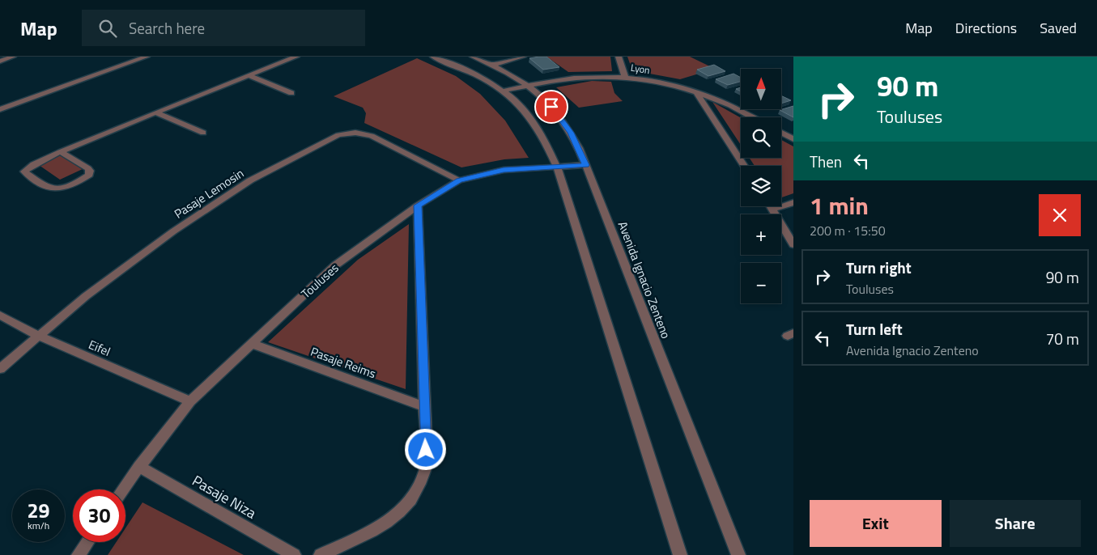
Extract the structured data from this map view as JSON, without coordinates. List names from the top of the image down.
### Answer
{
  "streets": {
    "street": [
      "Lyon",
      "Pasaje Lemosin",
      "Avenida Ignacio Zenteno",
      "Touluses",
      "Eifel",
      "Pasaje Reims",
      "Pasaje Niza"
    ]
  },
  "crossings": [
    ["Lyon", "Avenida Ignacio Zenteno"],
    ["Pasaje Lemosin", "Touluses"],
    ["Pasaje Lemosin", "Eifel"],
    ["Avenida Ignacio Zenteno", "Touluses"],
    ["Touluses", "Eifel"],
    ["Touluses", "Pasaje Reims"],
    ["Touluses", "Pasaje Niza"]
  ],
  "north": "top",
  "page": {
    "header": "Map",
    "search": "Search here",
    "nav": ["Map", "Directions", "Saved"],
    "turn": ["90 m", "Touluses"],
    "map_buttons": ["+", "−"],
    "then": "Then",
    "heading": ["1 min", "200 m · 15:50"],
    "list": [
      {
        "name": "Turn right",
        "note": "Touluses",
        "value": "90 m"
      },
      {
        "name": "Turn left",
        "note": "Avenida Ignacio Zenteno",
        "value": "70 m"
      }
    ],
    "speed": "29 km/h",
    "limit": "30",
    "buttons": ["Exit", "Share"]
  }
}
